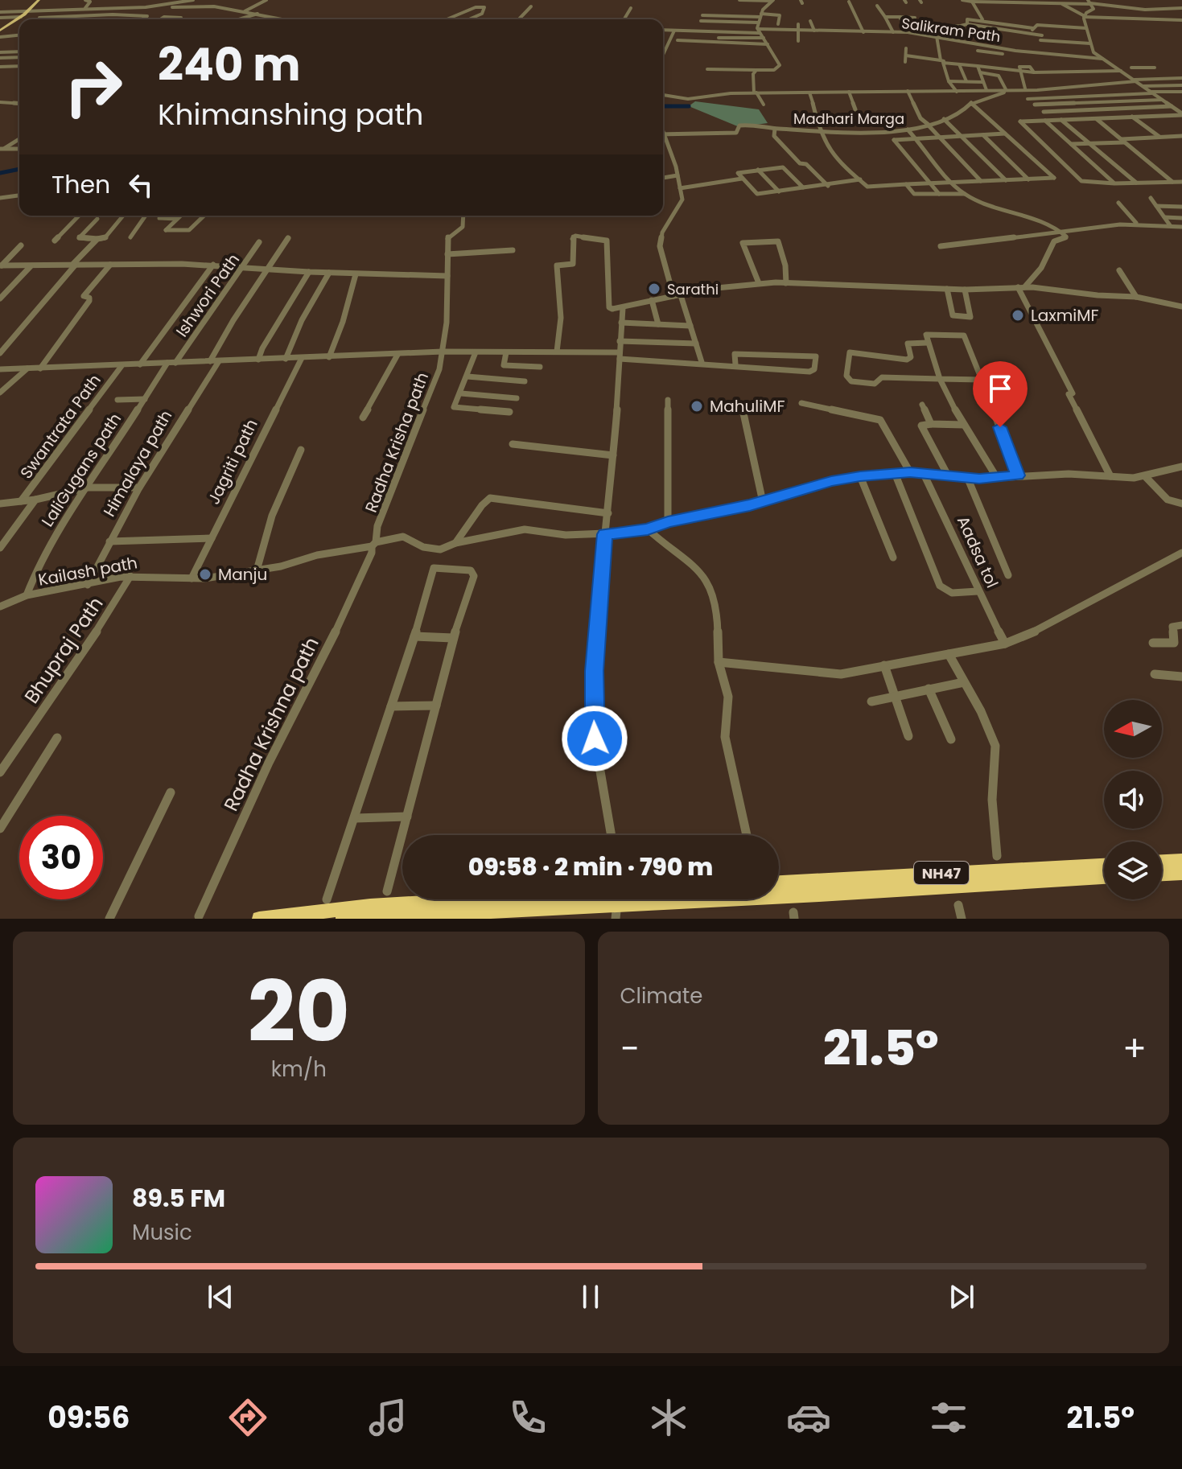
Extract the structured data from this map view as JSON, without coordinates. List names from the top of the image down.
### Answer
{
  "streets": {
    "highway": ["NH47"],
    "street": [
      "Salikram Path",
      "Madhari Marga",
      "Ishwori Path",
      "Swantrata Path",
      "Radha Krisha path",
      "Jagriti path",
      "Himalaya path",
      "LaliGugans path",
      "Aadsa tol",
      "Kailash path",
      "Bhupraj Path",
      "Radha Krishna path"
    ]
  },
  "crossings": [
    ["Ishwori Path", "LaliGugans path"],
    ["Radha Krisha path", "Kailash path"],
    ["Radha Krisha path", "Radha Krishna path"],
    ["Jagriti path", "Kailash path"],
    ["Himalaya path", "Kailash path"],
    ["LaliGugans path", "Kailash path"],
    ["Aadsa tol", "Kailash path"],
    ["Kailash path", "Bhupraj Path"],
    ["Kailash path", "Radha Krishna path"]
  ],
  "places": [
    "Sarathi",
    "LaxmiMF",
    "MahuliMF",
    "Manju"
  ],
  "north": "left",
  "page": {
    "turn": ["240 m", "Khimanshing path"],
    "then": "Then",
    "limit": "30",
    "trip": "09:58 · 2 min · 790 m",
    "tile": [
      ["20", "km/h"],
      "Climate"
    ],
    "heat": ["−", "21.5°", "+"],
    "song": ["89.5 FM", "Music"],
    "tabs": ["09:56", "21.5°"]
  }
}
